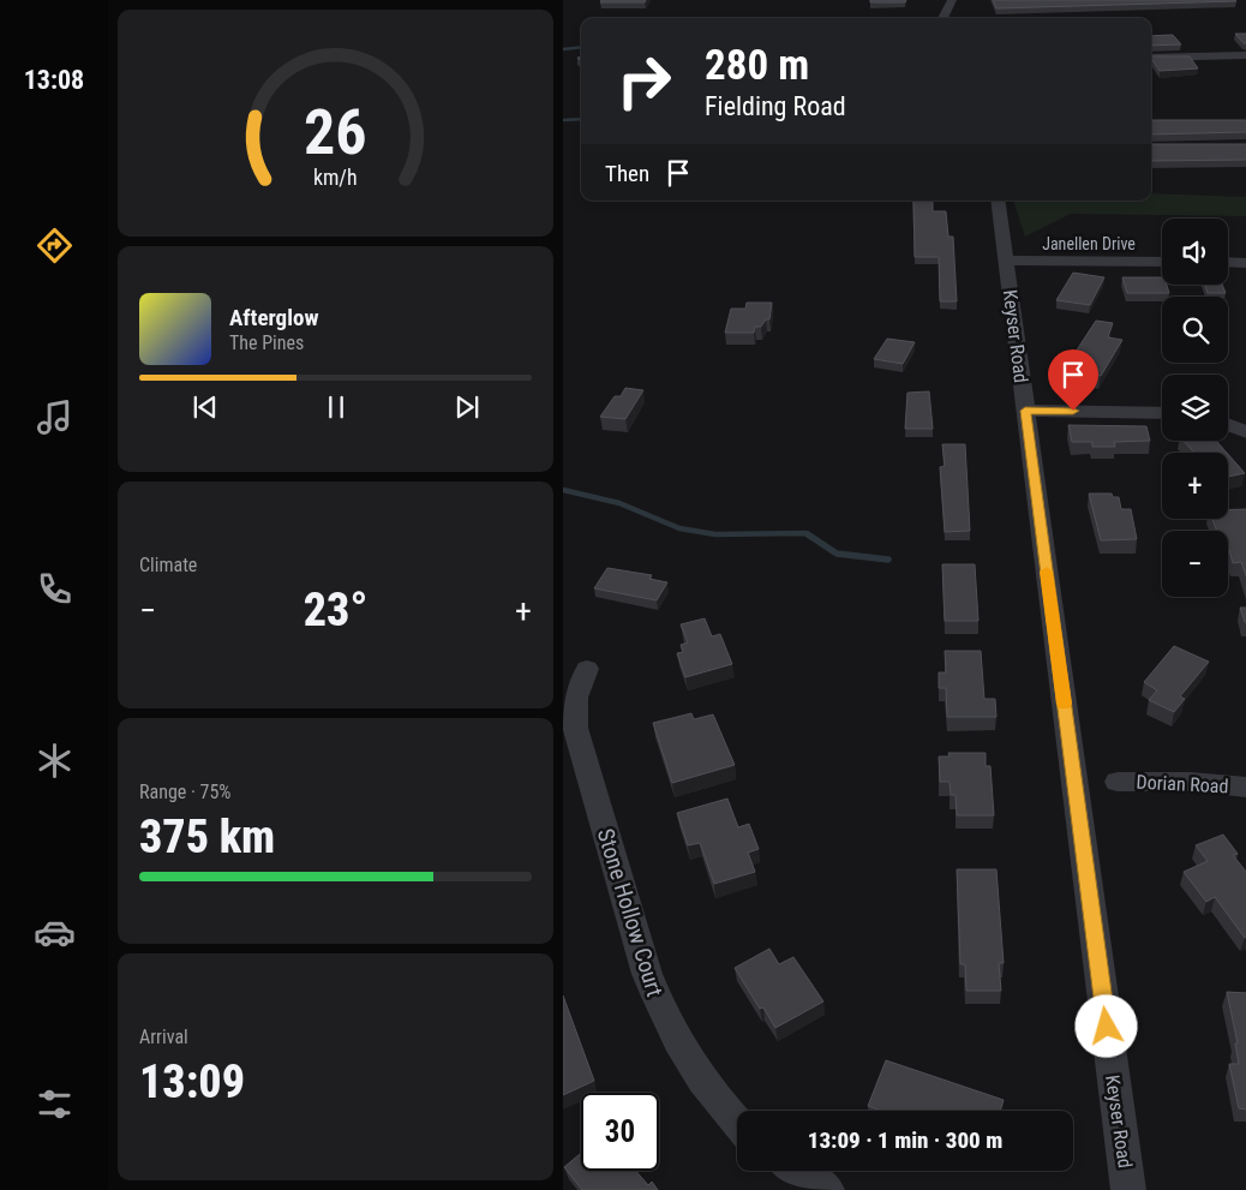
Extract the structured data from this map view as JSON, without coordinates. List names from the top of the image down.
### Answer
{
  "streets": {
    "street": [
      "Janellen Drive",
      "Keyser Road",
      "Dorian Road",
      "Stone Hollow Court"
    ]
  },
  "crossings": [
    ["Janellen Drive", "Keyser Road"]
  ],
  "page": {
    "tabs": "13:08",
    "turn": ["280 m", "Fielding Road"],
    "then": "Then",
    "map_buttons": ["+", "−"],
    "song": ["Afterglow", "The Pines"],
    "tile": [
      "Climate",
      ["Range · 75%", "375 km"],
      ["Arrival", "13:09"]
    ],
    "heat": ["−", "23°", "+"],
    "limit": "30",
    "trip": "13:09 · 1 min · 300 m",
    "gauge": ["26", "km/h"]
  }
}
